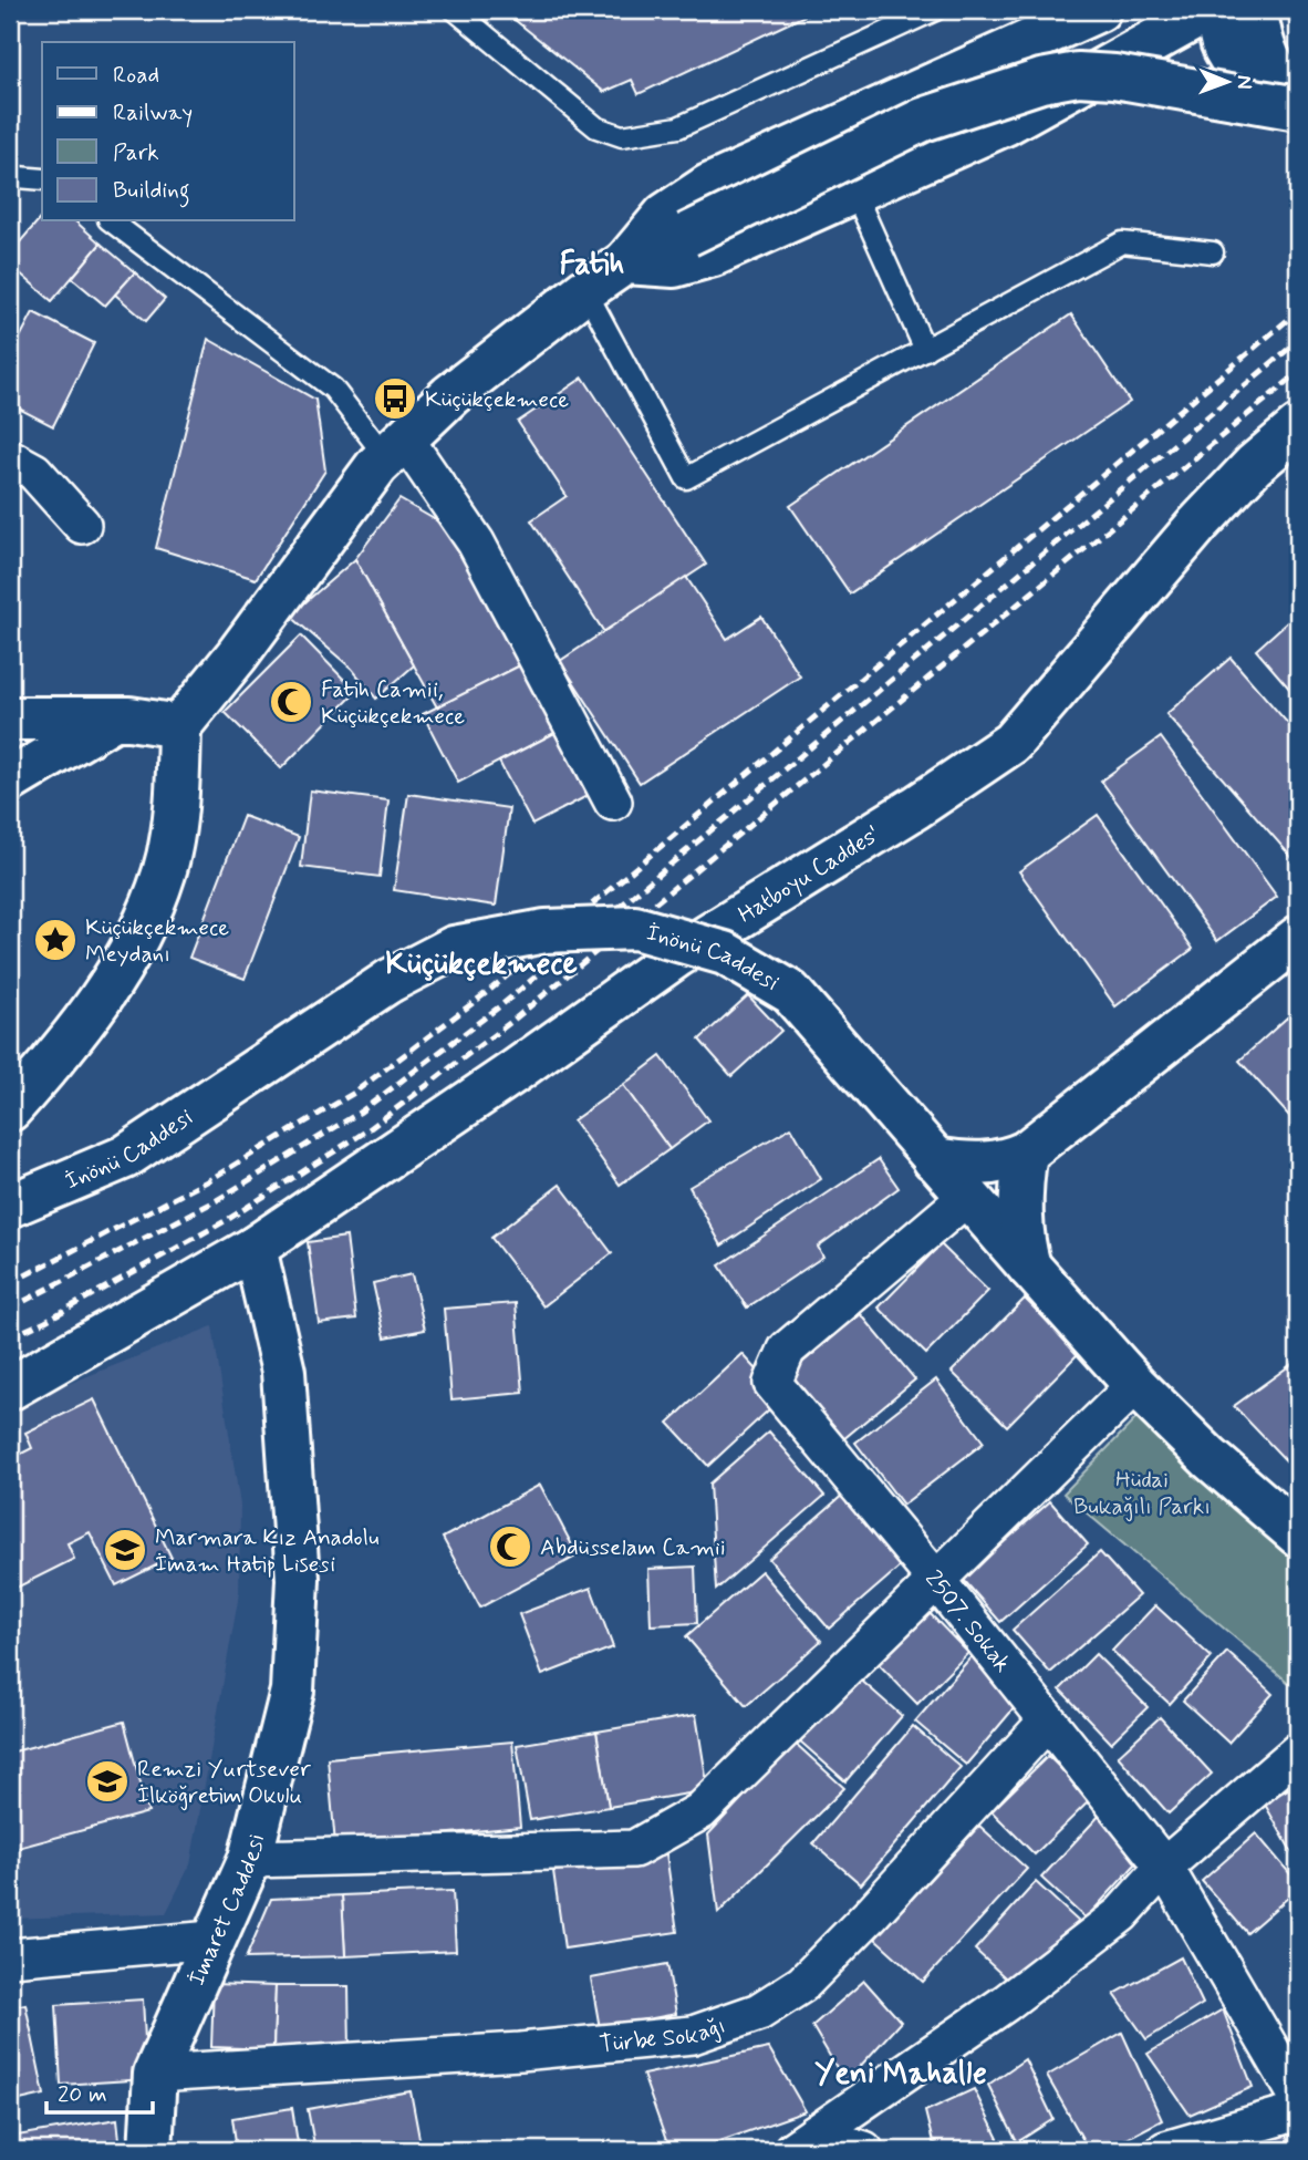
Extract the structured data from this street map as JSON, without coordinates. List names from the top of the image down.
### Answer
{
  "streets": {
    "street": [
      "Hatboyu Caddes'",
      "İnönü Caddesi",
      "2507. Sokak",
      "İmaret Caddesi",
      "Türbe Sokağı"
    ]
  },
  "crossings": [
    ["Hatboyu Caddes'", "İmaret Caddesi"],
    ["İnönü Caddesi", "2507. Sokak"],
    ["2507. Sokak", "Türbe Sokağı"],
    ["İmaret Caddesi", "Türbe Sokağı"]
  ],
  "districts": ["Fatih", "Küçükçekmece", "Yeni Mahalle"],
  "parks": ["Hüdai Bukağılı Parkı"],
  "places": {
    "bus stop": ["Küçükçekmece"],
    "mosque": ["Fatih Camii, Küçükçekmece", "Abdüsselam Camii"],
    "place": ["Küçükçekmece Meydanı"],
    "school or university": ["Marmara Kız Anadolu İmam Hatip Lisesi", "Remzi Yurtsever İlköğretim Okulu"]
  },
  "legend": [
    "Road",
    "Railway",
    "Park",
    "Building"
  ],
  "scale_bar": "20 m",
  "north": "right"
}
